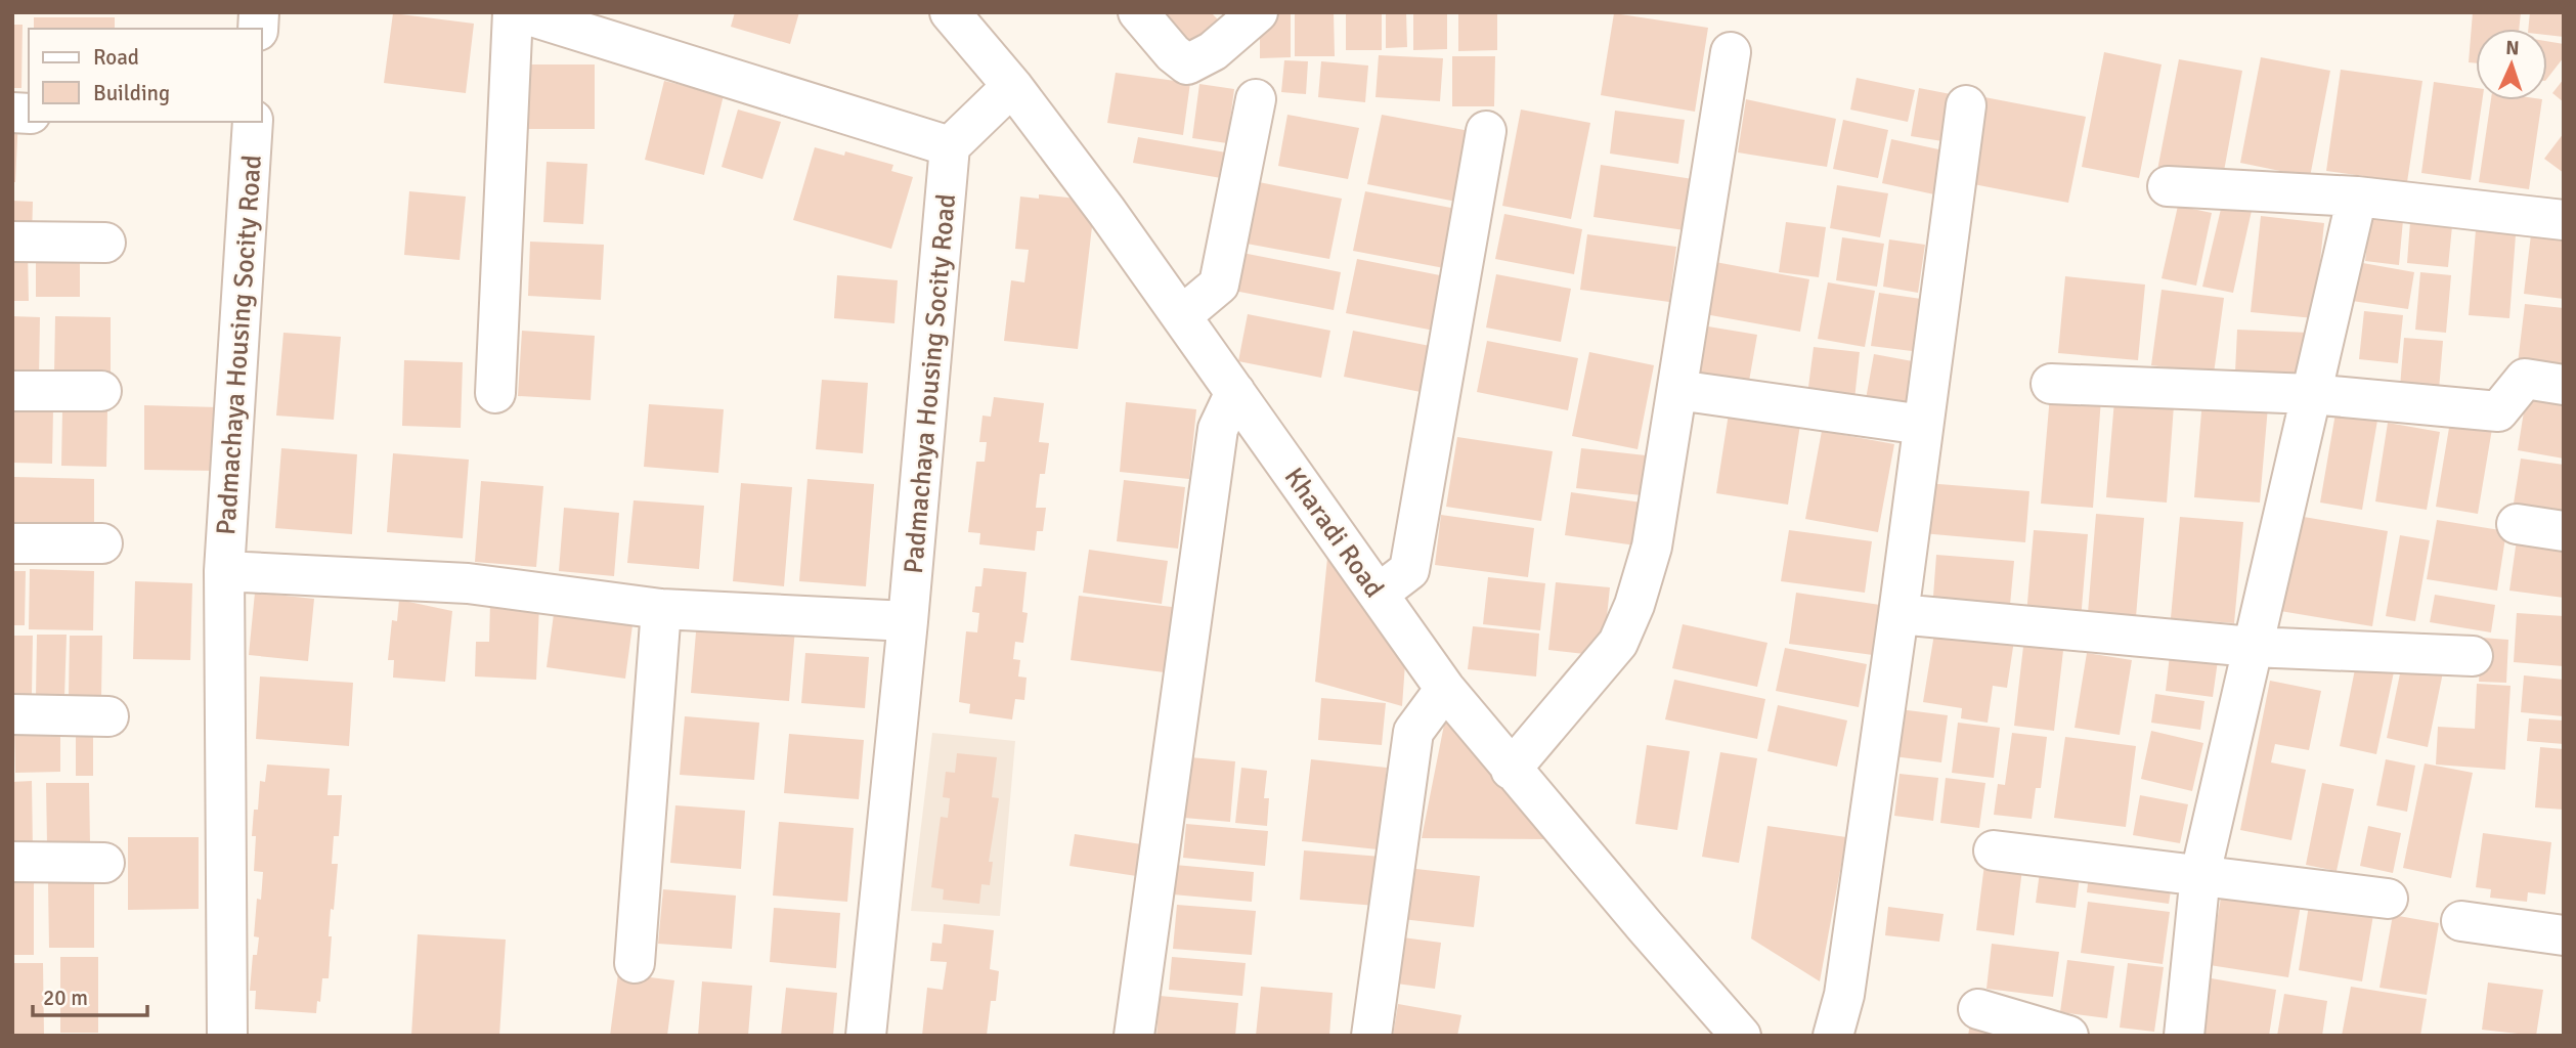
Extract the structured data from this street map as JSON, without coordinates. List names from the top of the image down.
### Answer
{
  "streets": {
    "street": ["Padmachaya Housing Socity Road", "Kharadi Road"]
  },
  "legend": ["Road", "Building"],
  "scale_bar": "20 m",
  "north": "top"
}
